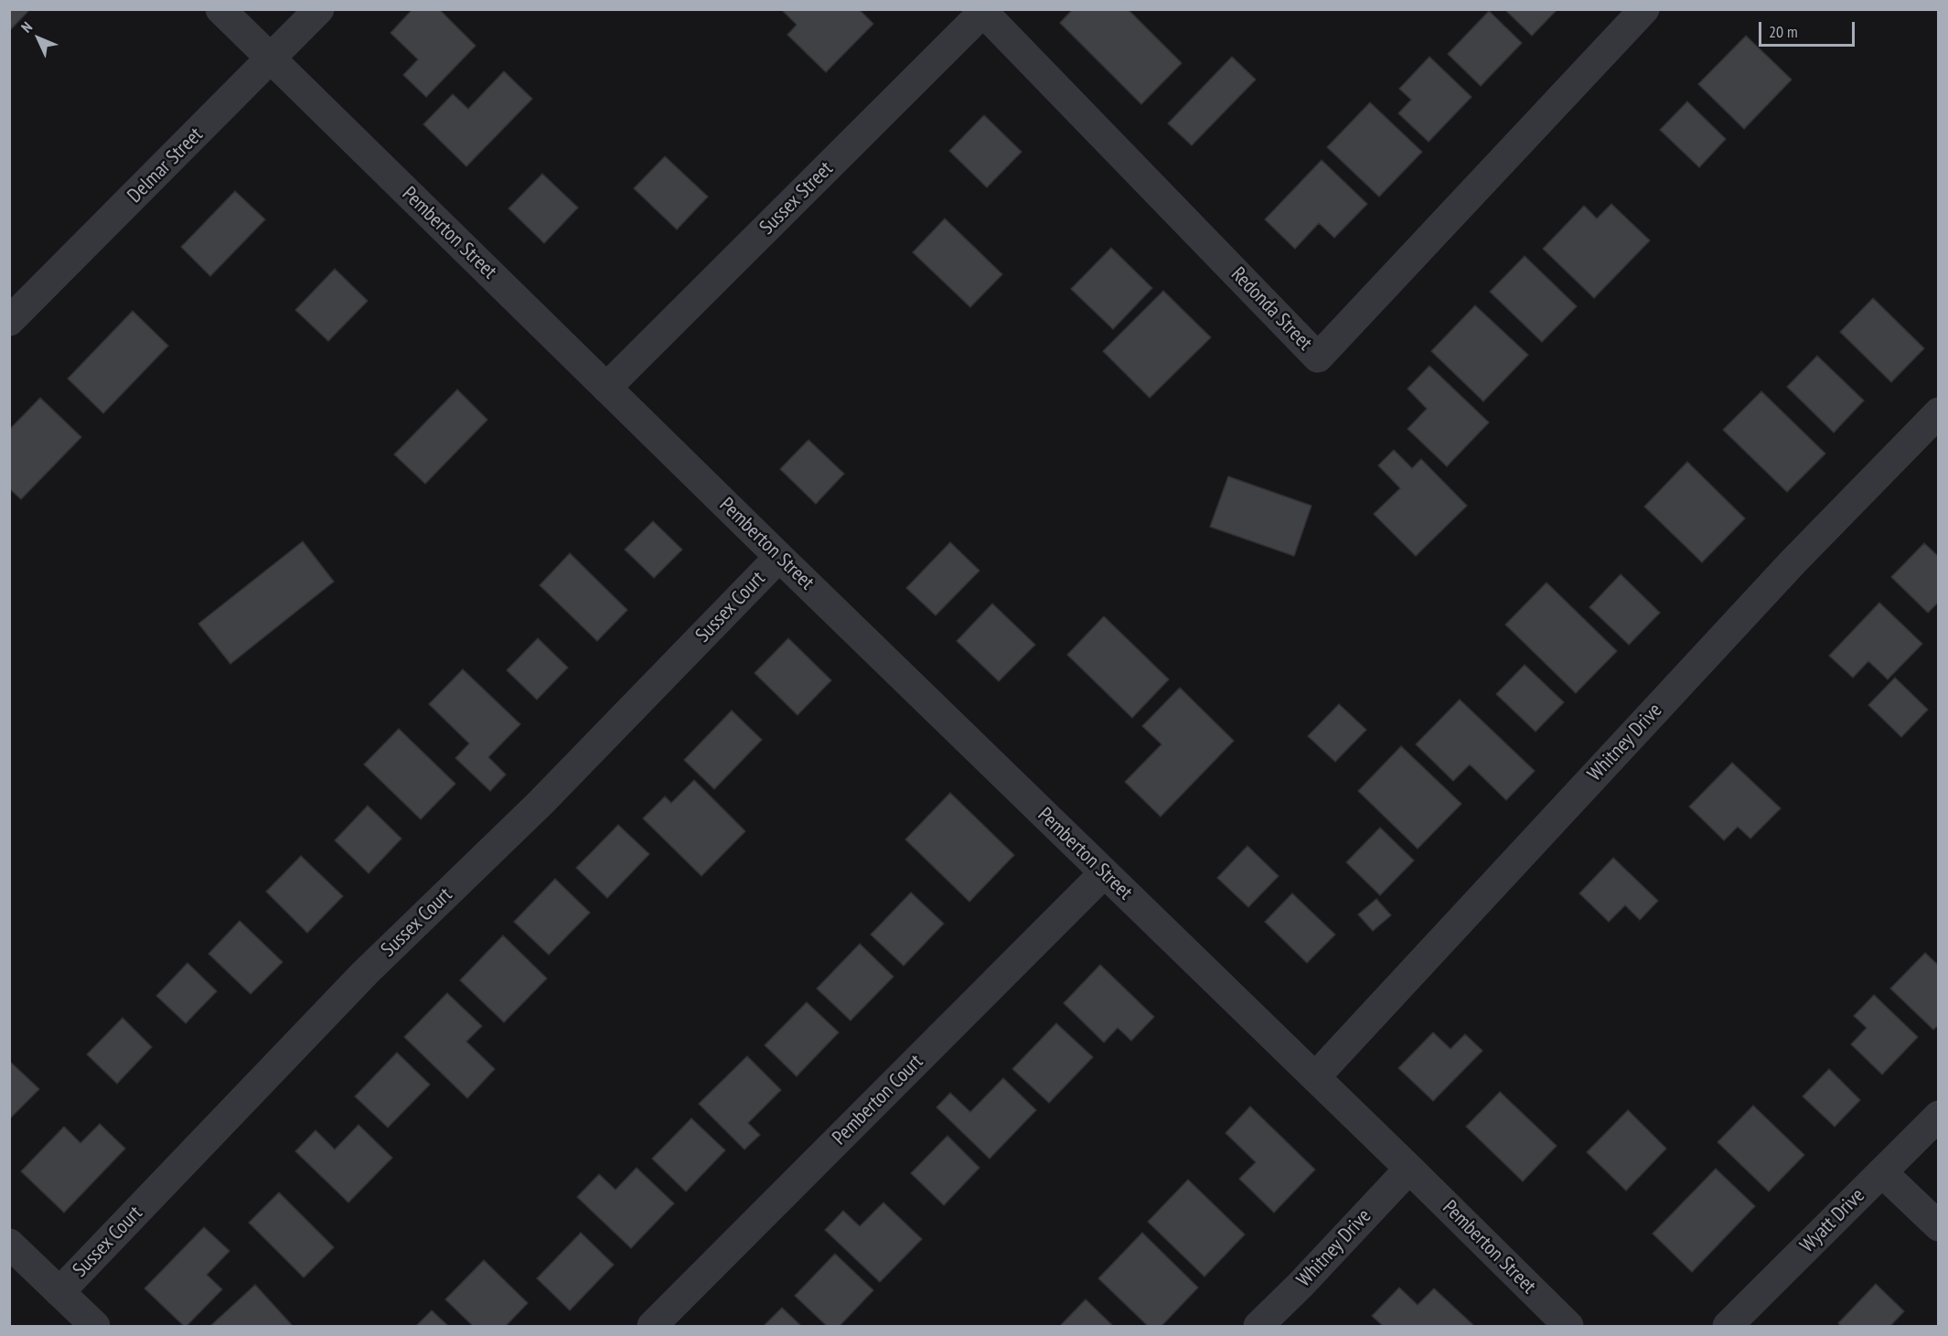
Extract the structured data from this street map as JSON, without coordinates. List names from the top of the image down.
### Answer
{
  "streets": {
    "street": [
      "Delmar Street",
      "Sussex Street",
      "Pemberton Street",
      "Redonda Street",
      "Sussex Court",
      "Whitney Drive",
      "Pemberton Court",
      "Wyatt Drive"
    ]
  },
  "crossings": [
    ["Delmar Street", "Pemberton Street"],
    ["Sussex Street", "Pemberton Street"],
    ["Sussex Street", "Redonda Street"],
    ["Pemberton Street", "Sussex Court"],
    ["Pemberton Street", "Whitney Drive"],
    ["Pemberton Street", "Pemberton Court"]
  ],
  "scale_bar": "20 m",
  "north": "top left"
}
